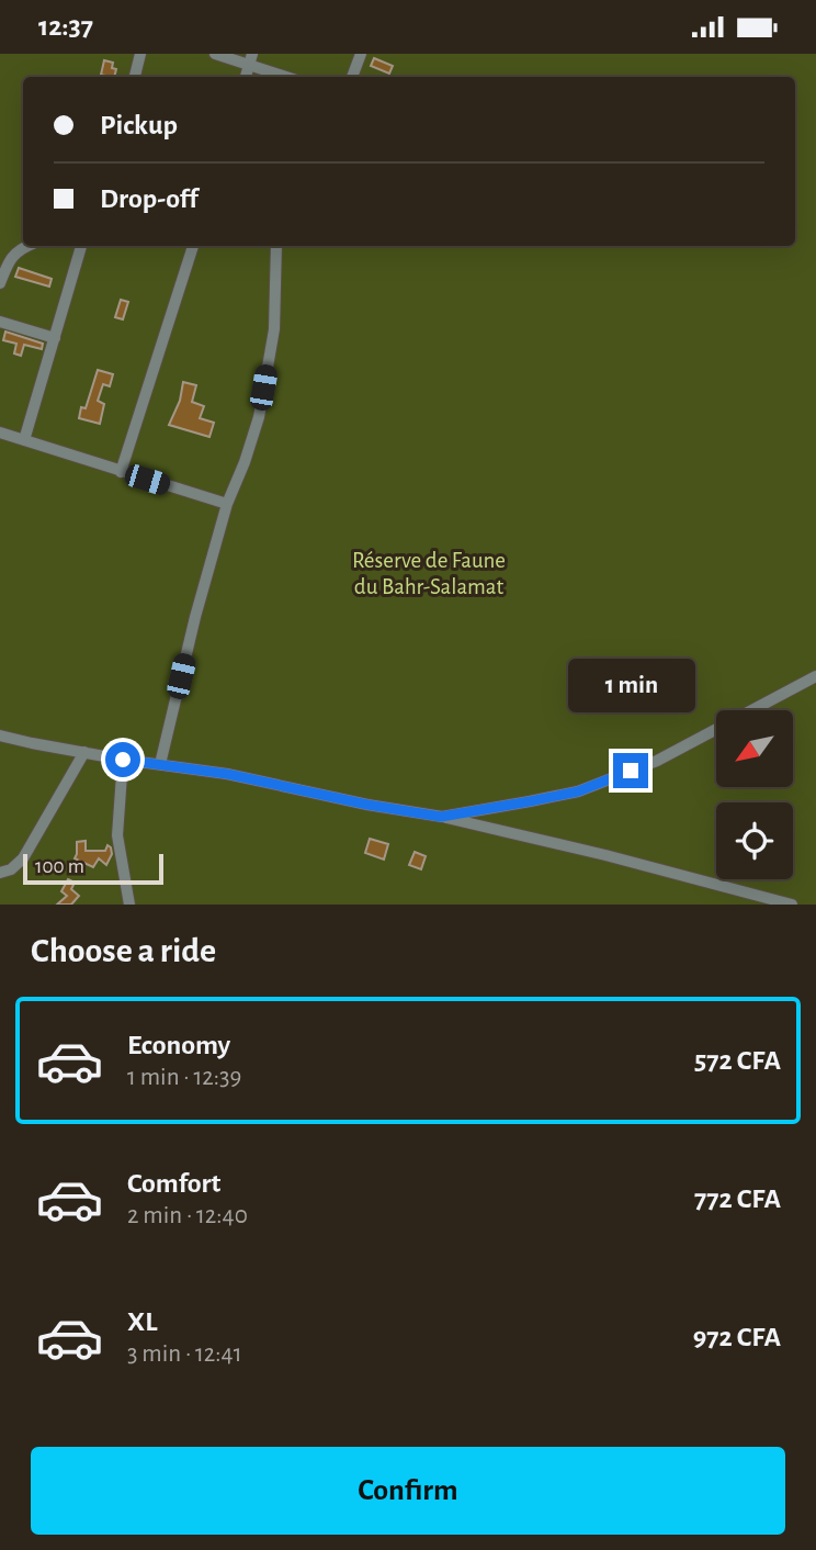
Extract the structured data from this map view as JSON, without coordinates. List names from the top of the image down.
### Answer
{
  "parks": ["Réserve de Faune du Bahr-Salamat"],
  "scale_bar": "100 m",
  "north": "bottom left",
  "page": {
    "status": "12:37",
    "banner": ["Pickup", "Drop-off"],
    "bubble": "1 min",
    "scale": "100 m",
    "heading": "Choose a ride",
    "list": [
      {
        "name": "Economy",
        "note": "1 min · 12:39",
        "value": "572 CFA"
      },
      {
        "name": "Comfort",
        "note": "2 min · 12:40",
        "value": "772 CFA"
      },
      {
        "name": "XL",
        "note": "3 min · 12:41",
        "value": "972 CFA"
      }
    ],
    "buttons": "Confirm"
  }
}
